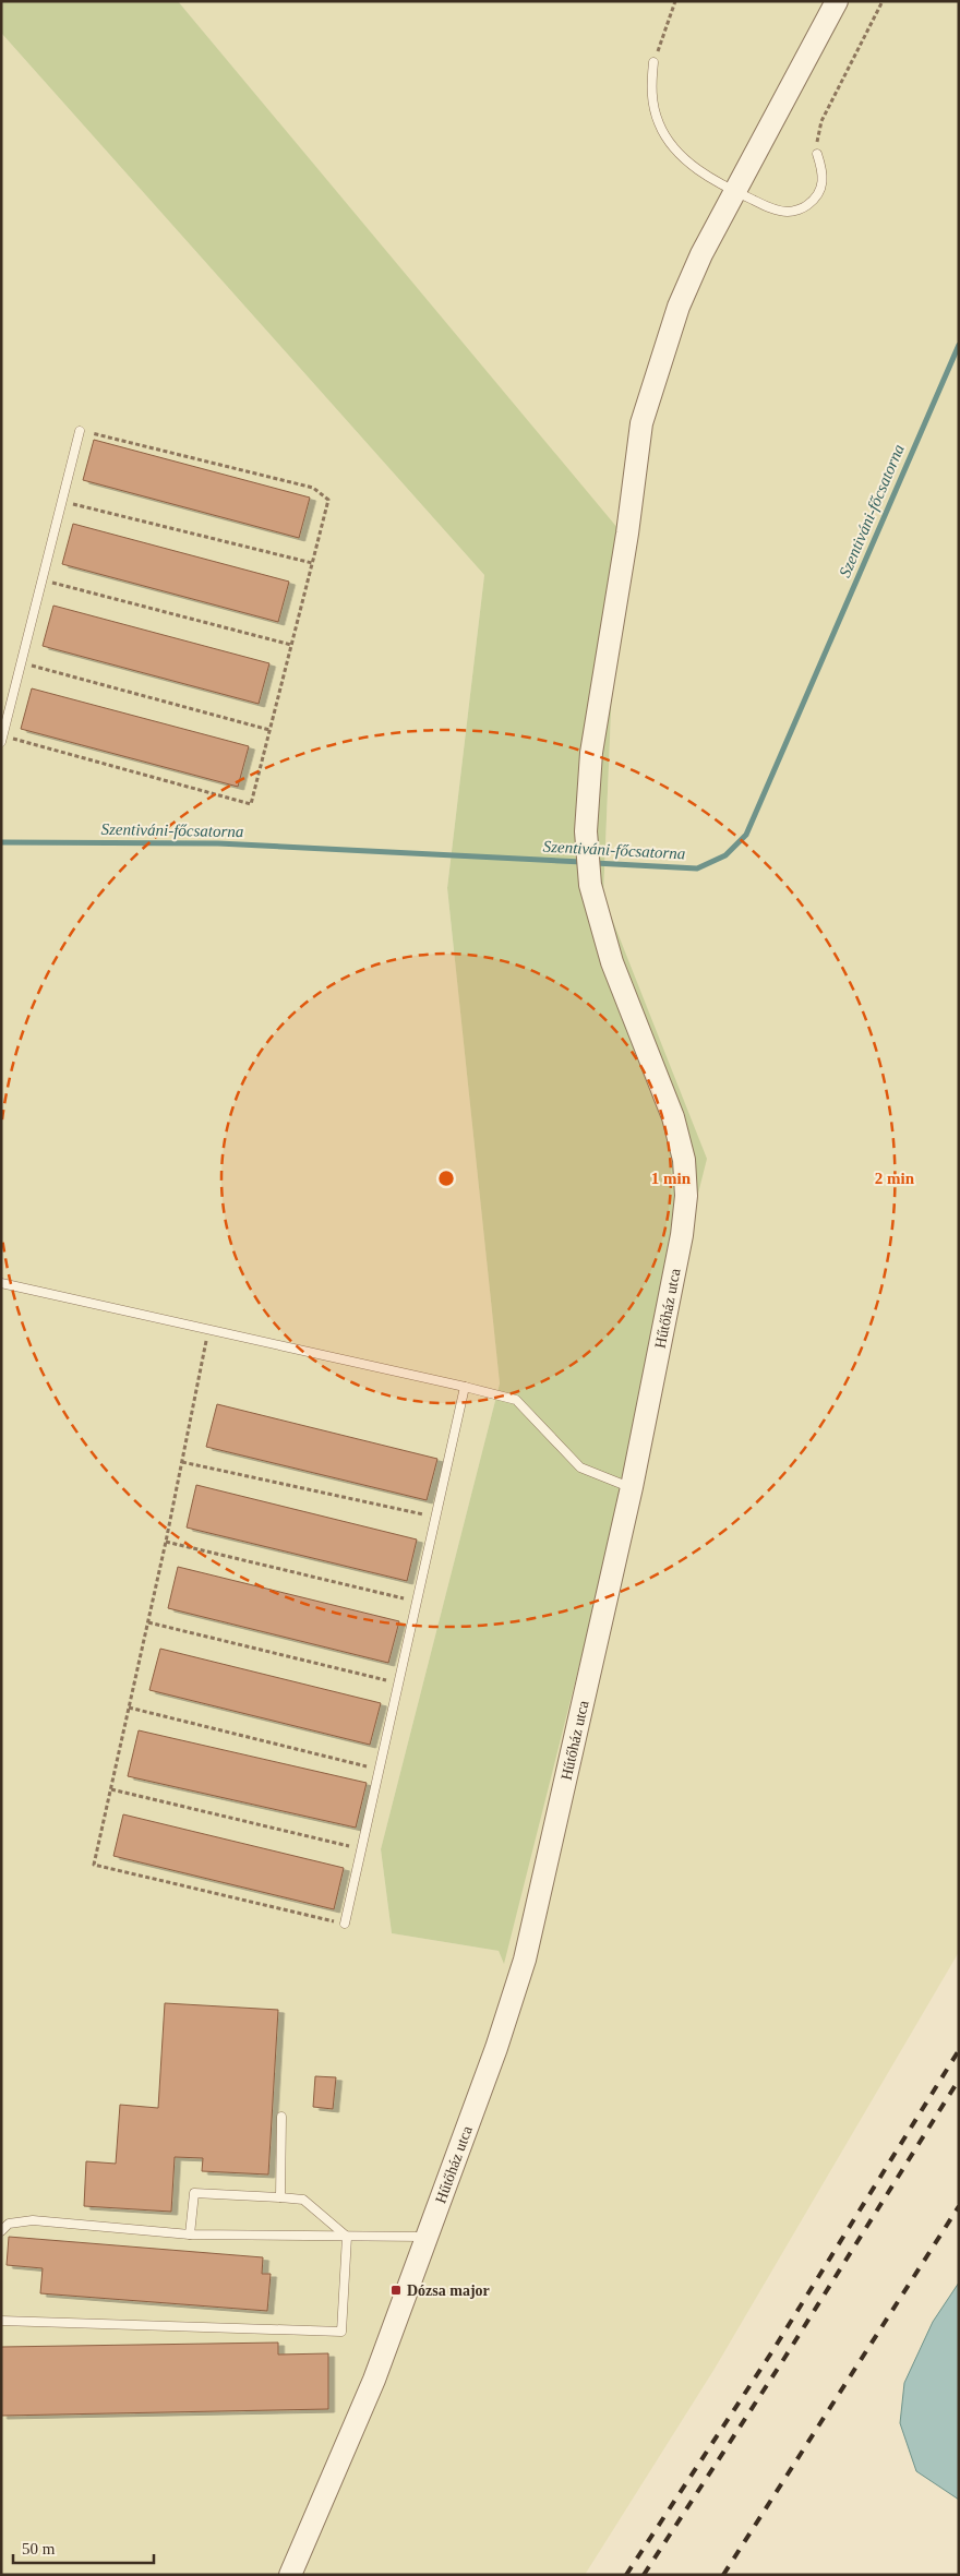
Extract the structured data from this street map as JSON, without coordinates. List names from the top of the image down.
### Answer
{
  "streets": {
    "street": ["Hűtőház utca"]
  },
  "water": ["Szentiváni-főcsatorna"],
  "places": {
    "transit": ["Dózsa major"]
  },
  "scale_bar": "50 m",
  "rings": ["1 min", "2 min"]
}
